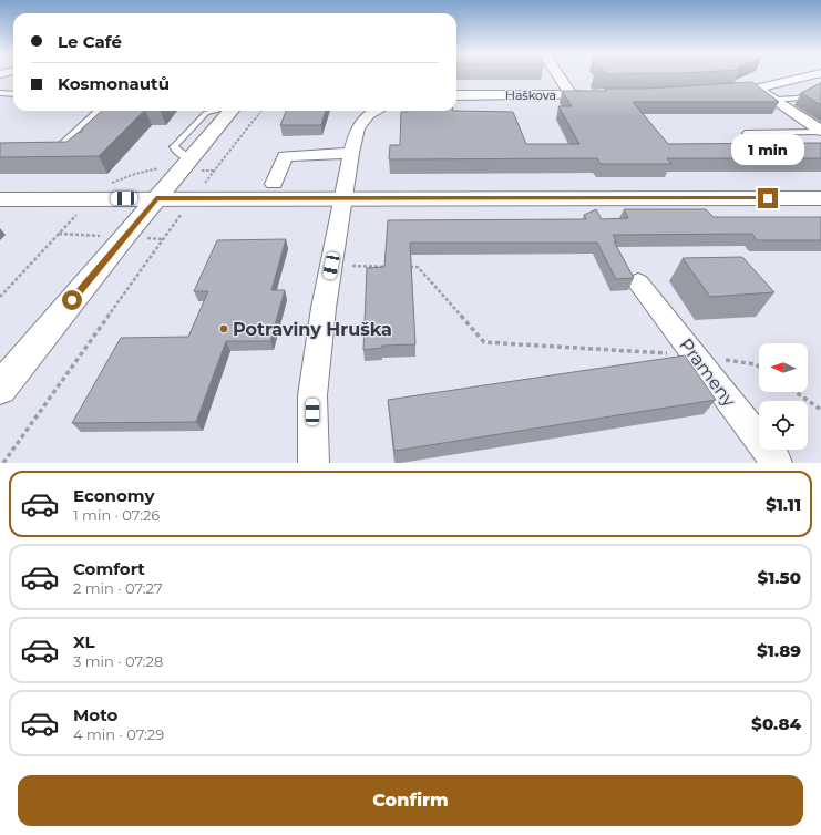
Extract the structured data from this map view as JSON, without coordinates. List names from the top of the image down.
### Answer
{
  "streets": {
    "street": ["Haškova", "Prameny"]
  },
  "places": ["Potraviny Hruška"],
  "north": "left",
  "page": {
    "banner": ["Le Café", "Kosmonautů"],
    "bubble": "1 min",
    "list": [
      {
        "name": "Economy",
        "note": "1 min · 07:26",
        "value": "$1.11"
      },
      {
        "name": "Comfort",
        "note": "2 min · 07:27",
        "value": "$1.50"
      },
      {
        "name": "XL",
        "note": "3 min · 07:28",
        "value": "$1.89"
      },
      {
        "name": "Moto",
        "note": "4 min · 07:29",
        "value": "$0.84"
      }
    ],
    "buttons": "Confirm"
  }
}
